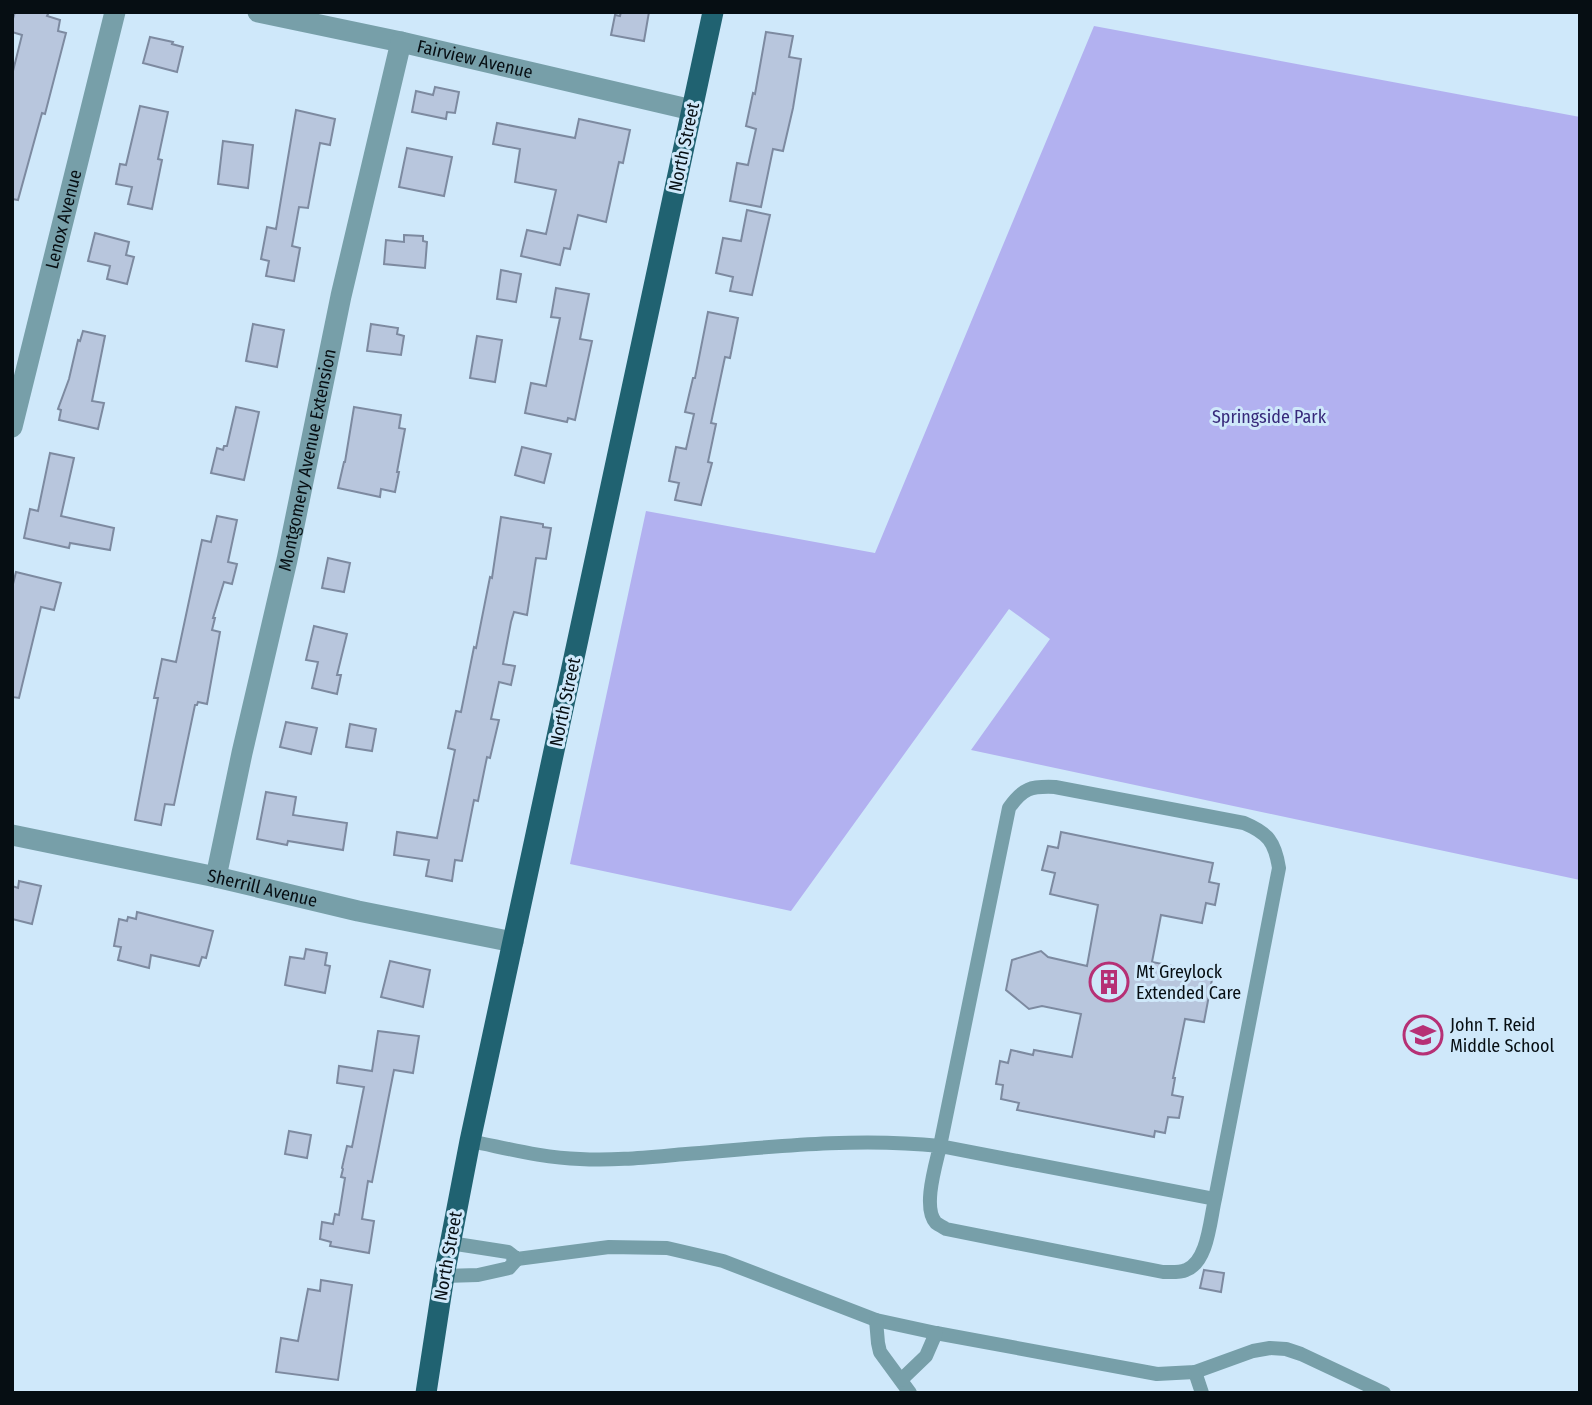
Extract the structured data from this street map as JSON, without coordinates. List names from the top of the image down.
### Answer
{
  "streets": {
    "main road": ["North Street"],
    "street": [
      "Fairview Avenue",
      "Lenox Avenue",
      "Montgomery Avenue Extension",
      "Sherrill Avenue"
    ]
  },
  "crossings": [
    ["Fairview Avenue", "North Street"],
    ["Fairview Avenue", "Montgomery Avenue Extension"],
    ["North Street", "Sherrill Avenue"],
    ["Montgomery Avenue Extension", "Sherrill Avenue"]
  ],
  "parks": ["Springside Park"],
  "places": {
    "building": ["Mt Greylock Extended Care"],
    "school or university": ["John T. Reid Middle School"]
  }
}
